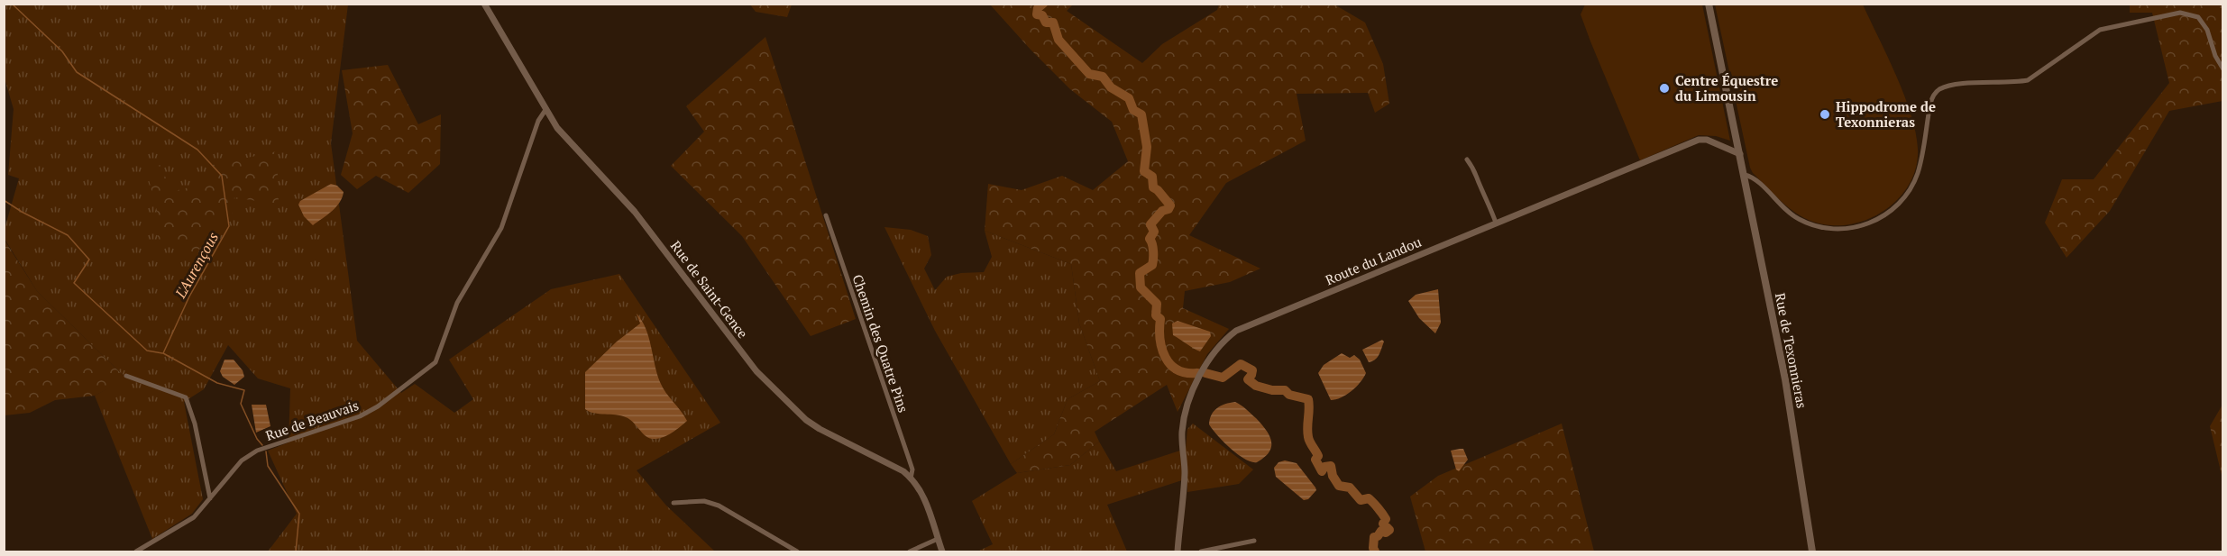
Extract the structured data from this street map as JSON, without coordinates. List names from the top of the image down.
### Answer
{
  "streets": {
    "main road": ["Rue de Texonnieras"],
    "street": [
      "Route du Landou",
      "Rue de Saint-Gence",
      "Chemin des Quatre Pins",
      "Rue de Beauvais"
    ]
  },
  "crossings": [
    ["Route du Landou", "Rue de Texonnieras"],
    ["Rue de Saint-Gence", "Chemin des Quatre Pins"],
    ["Rue de Saint-Gence", "Rue de Beauvais"]
  ],
  "water": ["L'Aurençous"],
  "places": ["Centre Équestre du Limousin", "Hippodrome de Texonnieras"]
}
